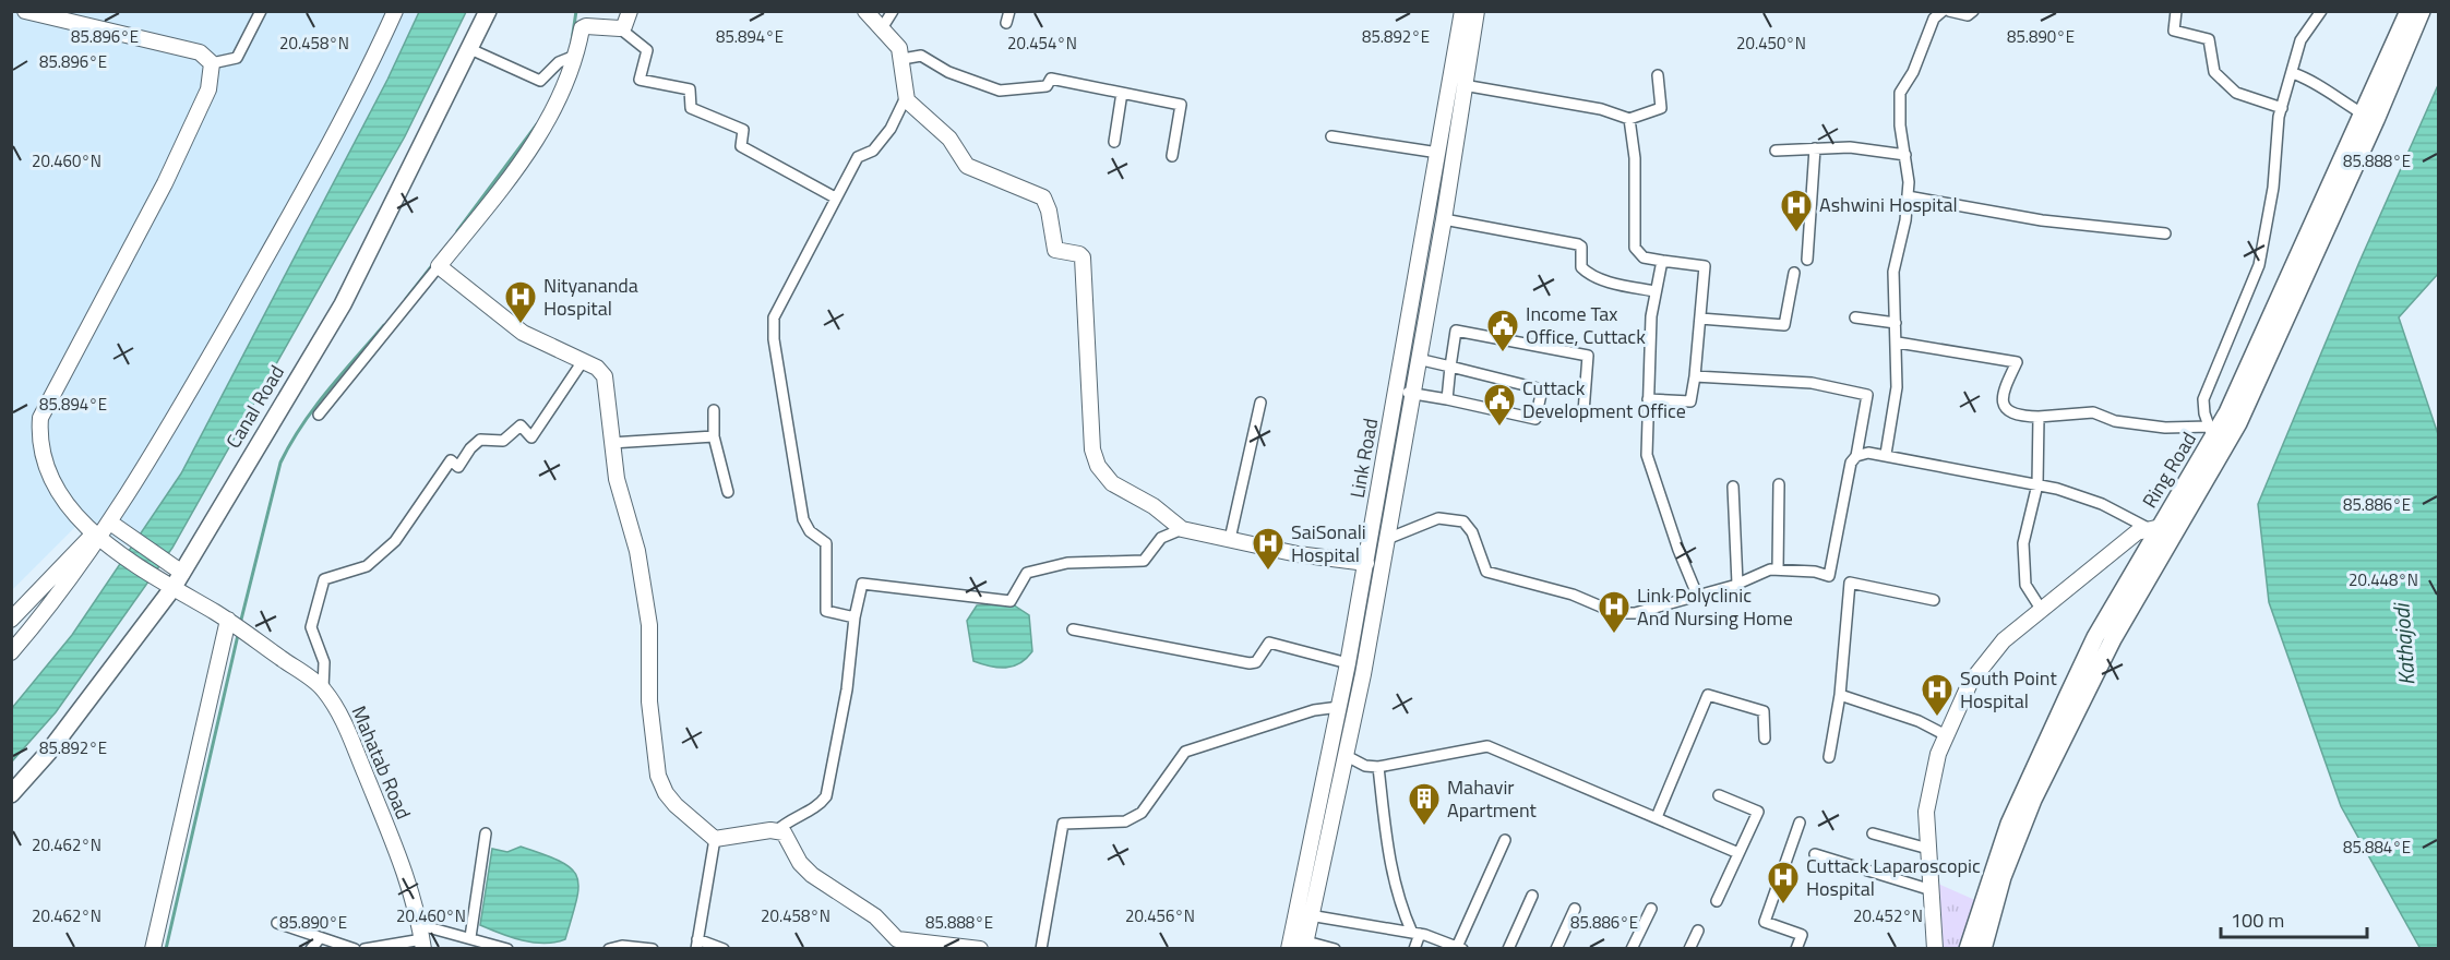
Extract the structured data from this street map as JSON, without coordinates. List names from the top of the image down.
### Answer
{
  "streets": {
    "main road": [
      "Canal Road",
      "Link Road",
      "Ring Road",
      "Mahatab Road"
    ]
  },
  "crossings": [
    ["Canal Road", "Mahatab Road"]
  ],
  "water": ["Kathajodi"],
  "places": {
    "hospital": [
      "Ashwini Hospital",
      "Nityananda Hospital",
      "SaiSonali Hospital",
      "Link Polyclinic And Nursing Home",
      "South Point Hospital",
      "Cuttack Laparoscopic Hospital"
    ],
    "public building": ["Income Tax Office, Cuttack", "Cuttack Development Office"],
    "building": ["Mahavir Apartment"]
  },
  "scale_bar": "100 m",
  "coordinates": [
    "85.896°E",
    "85.894°E",
    "85.892°E",
    "85.890°E",
    "20.454°N",
    "20.450°N",
    "20.458°N",
    "20.460°N",
    "85.888°E",
    "85.886°E",
    "20.448°N",
    "20.462°N",
    "85.884°E",
    "20.456°N",
    "20.452°N"
  ]
}
